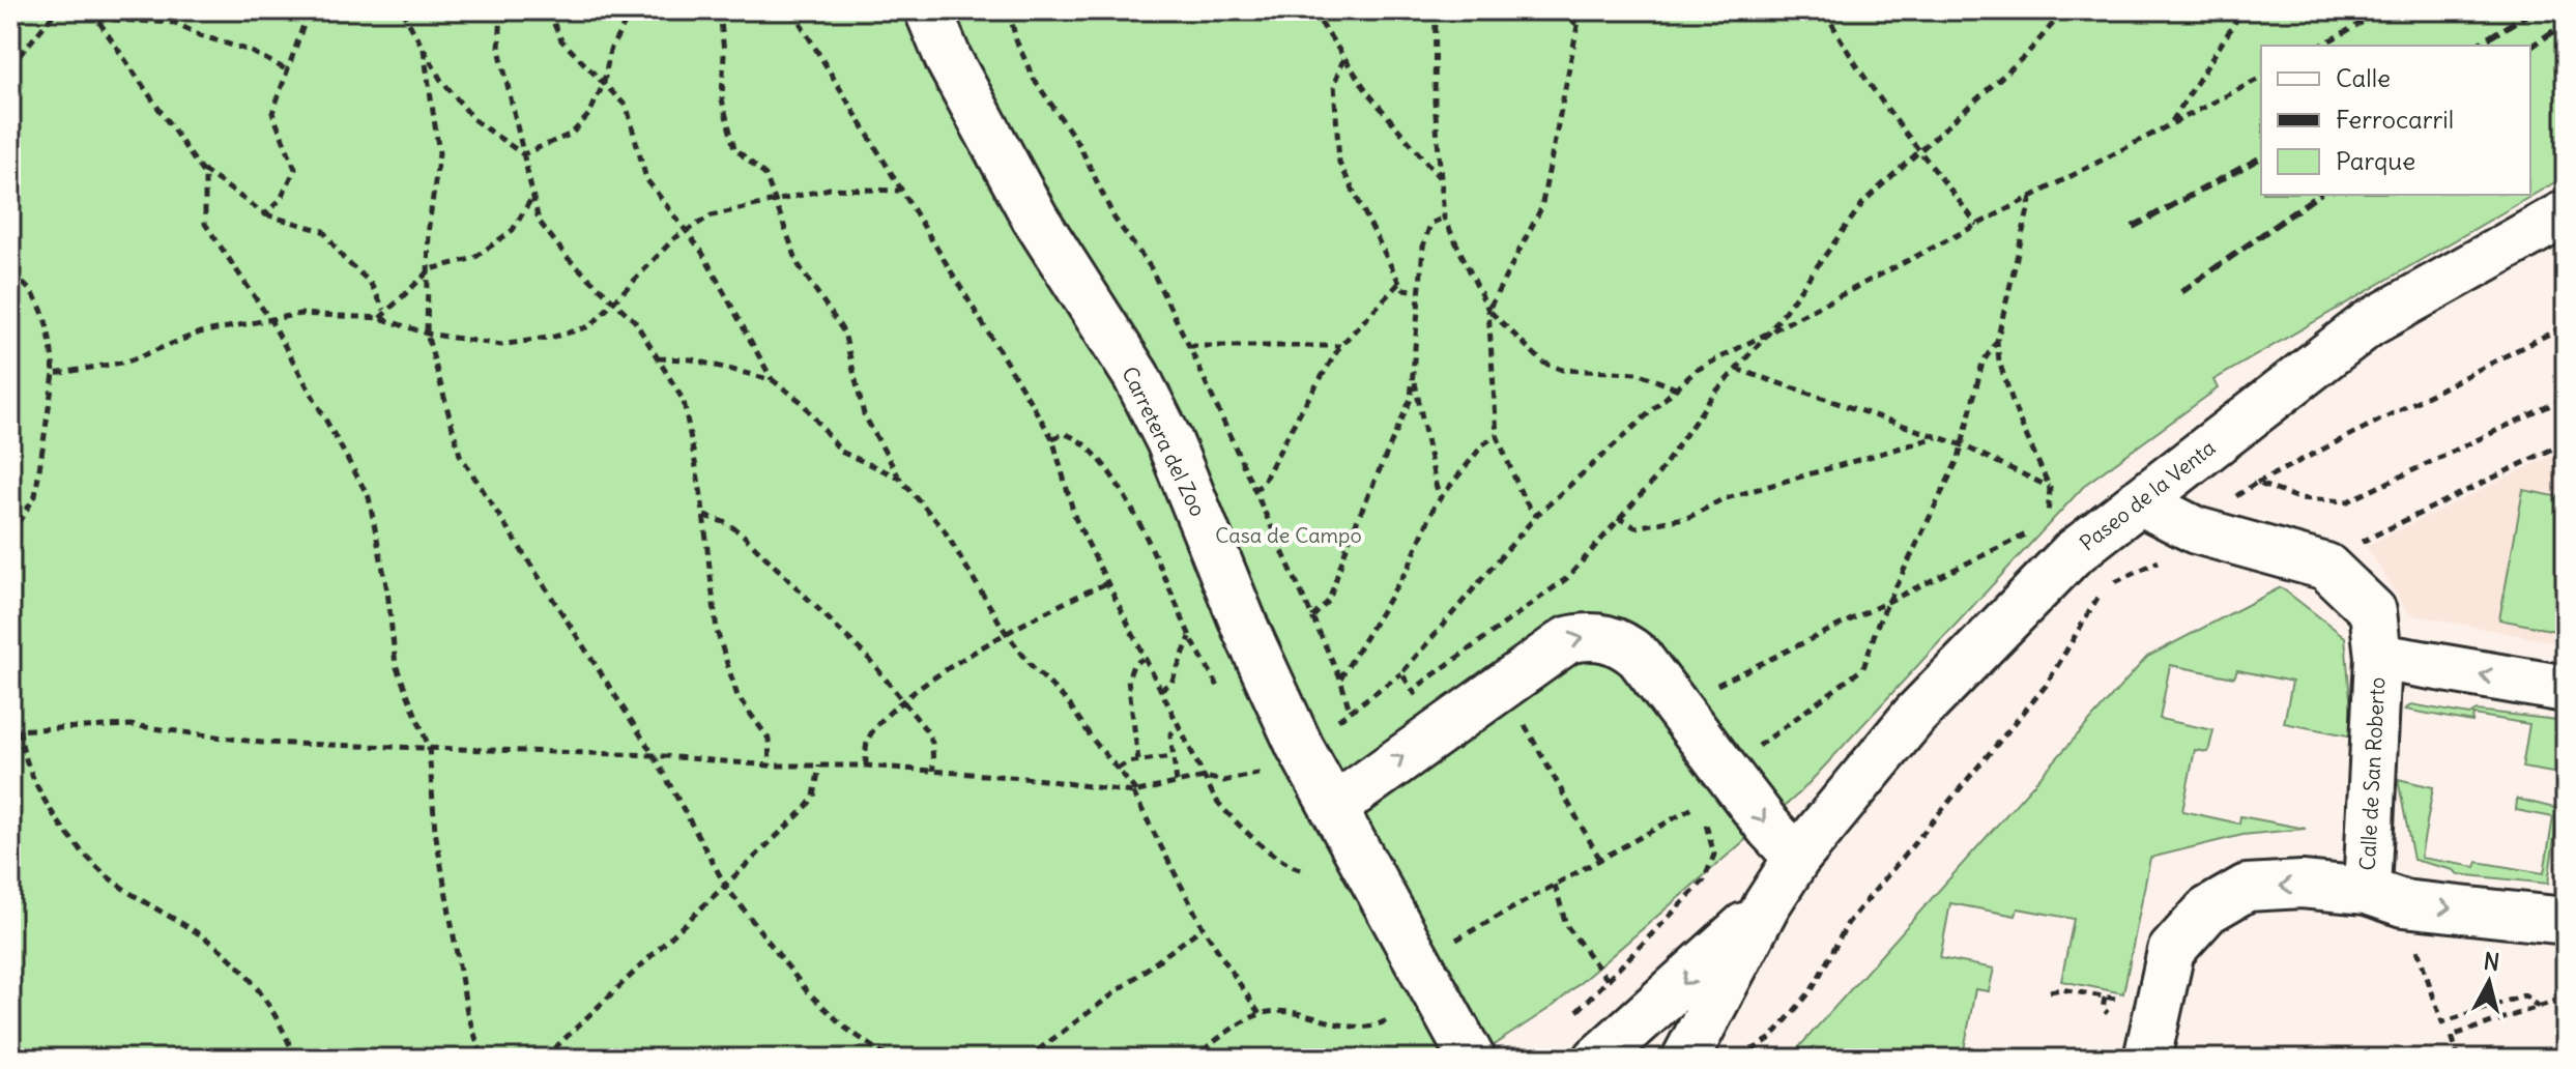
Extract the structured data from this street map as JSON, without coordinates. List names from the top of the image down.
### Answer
{
  "streets": {
    "street": ["Carretera del Zoo", "Paseo de la Venta", "Calle de San Roberto"]
  },
  "crossings": [
    ["Paseo de la Venta", "Calle de San Roberto"]
  ],
  "parks": ["Casa de Campo"],
  "legend": ["Calle", "Ferrocarril", "Parque"],
  "north": "top"
}
